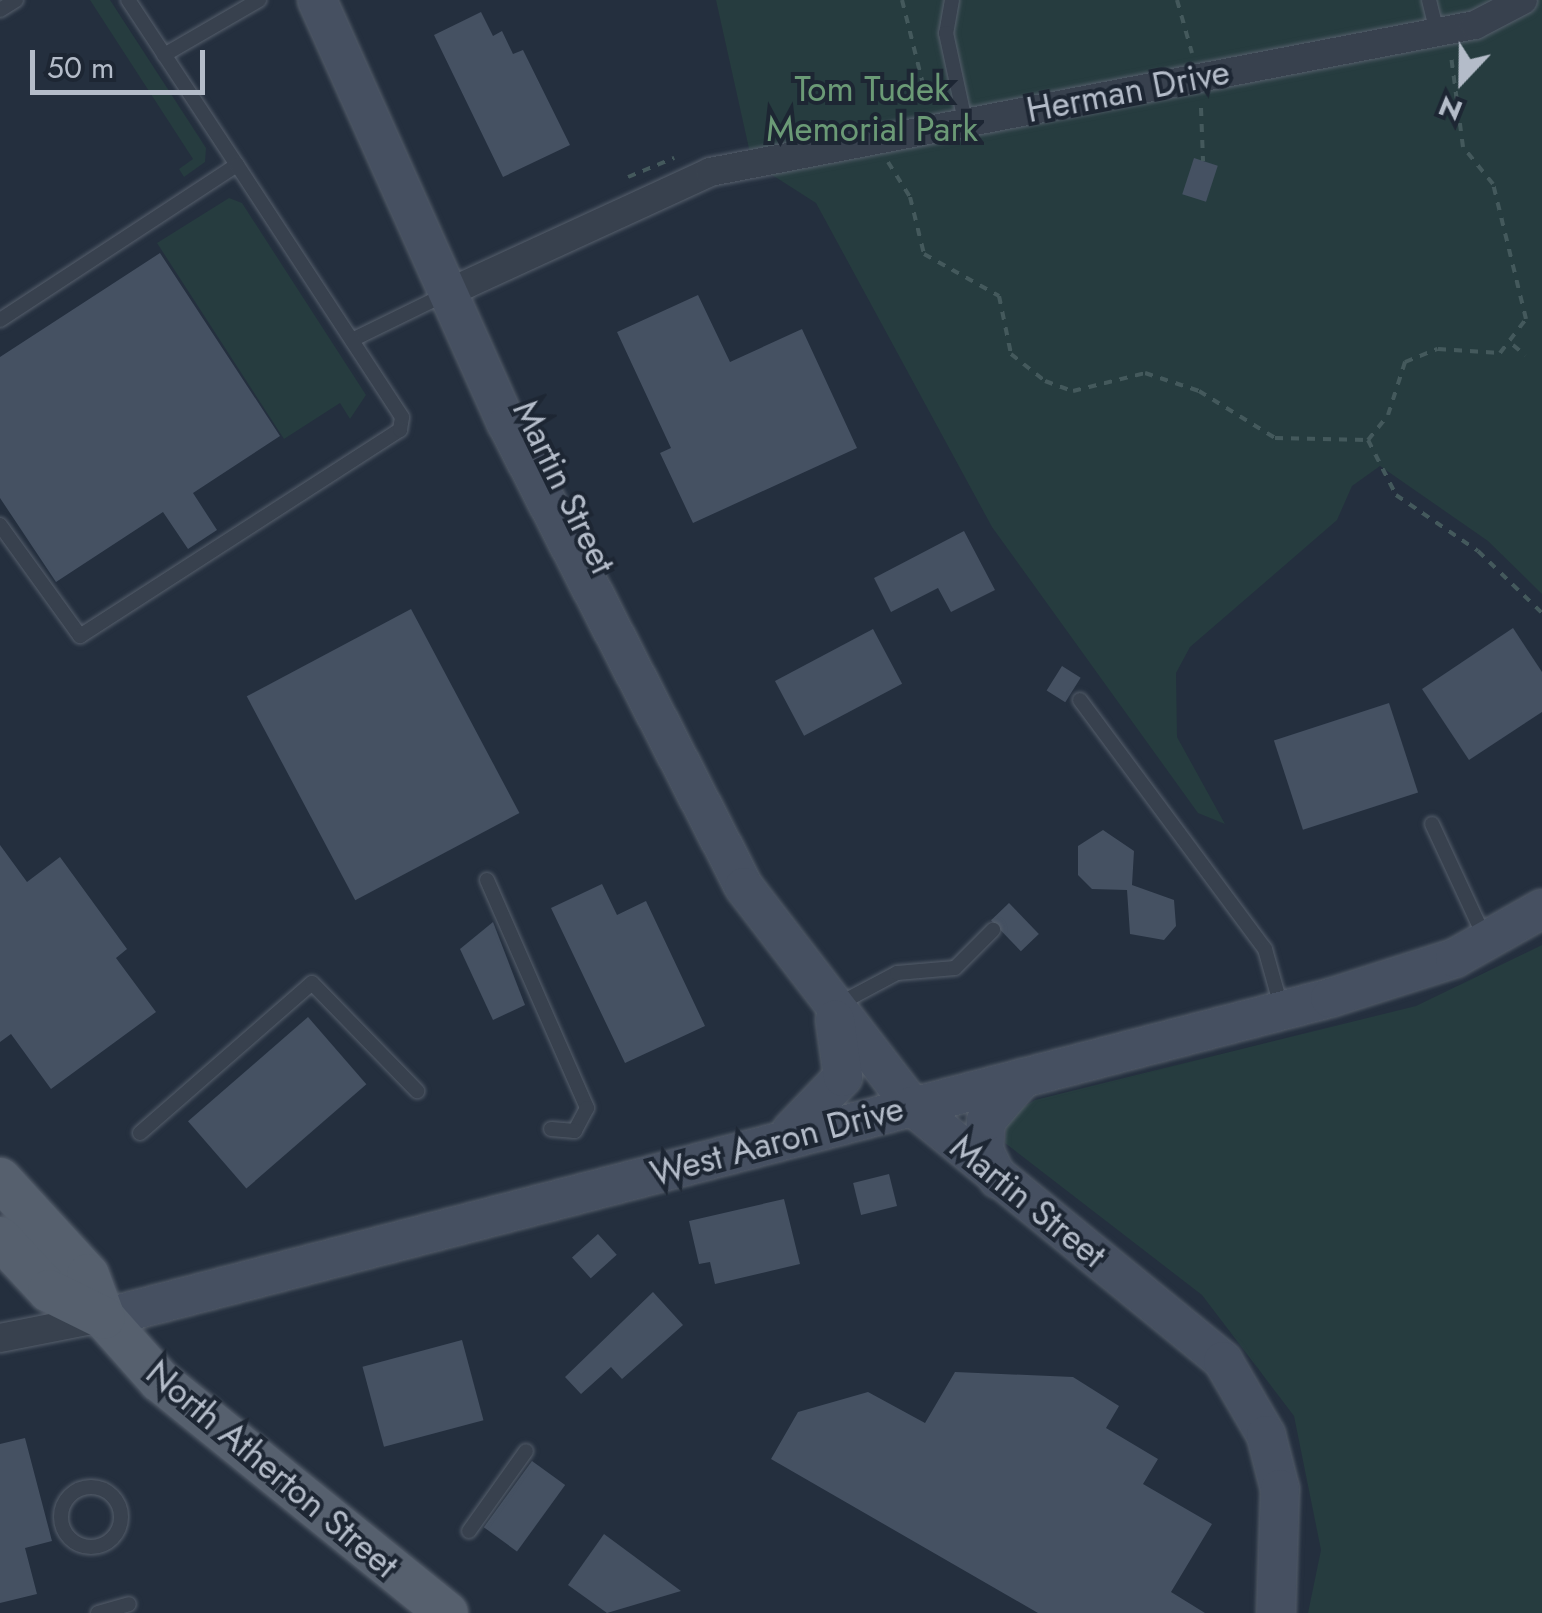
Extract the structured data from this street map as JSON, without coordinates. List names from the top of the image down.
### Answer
{
  "streets": {
    "main road": ["North Atherton Street"],
    "street": ["Herman Drive", "Martin Street", "West Aaron Drive"]
  },
  "crossings": [
    ["Herman Drive", "Martin Street"],
    ["Martin Street", "West Aaron Drive"],
    ["West Aaron Drive", "North Atherton Street"]
  ],
  "parks": ["Tom Tudek Memorial Park"],
  "scale_bar": "50 m",
  "north": "bottom"
}
